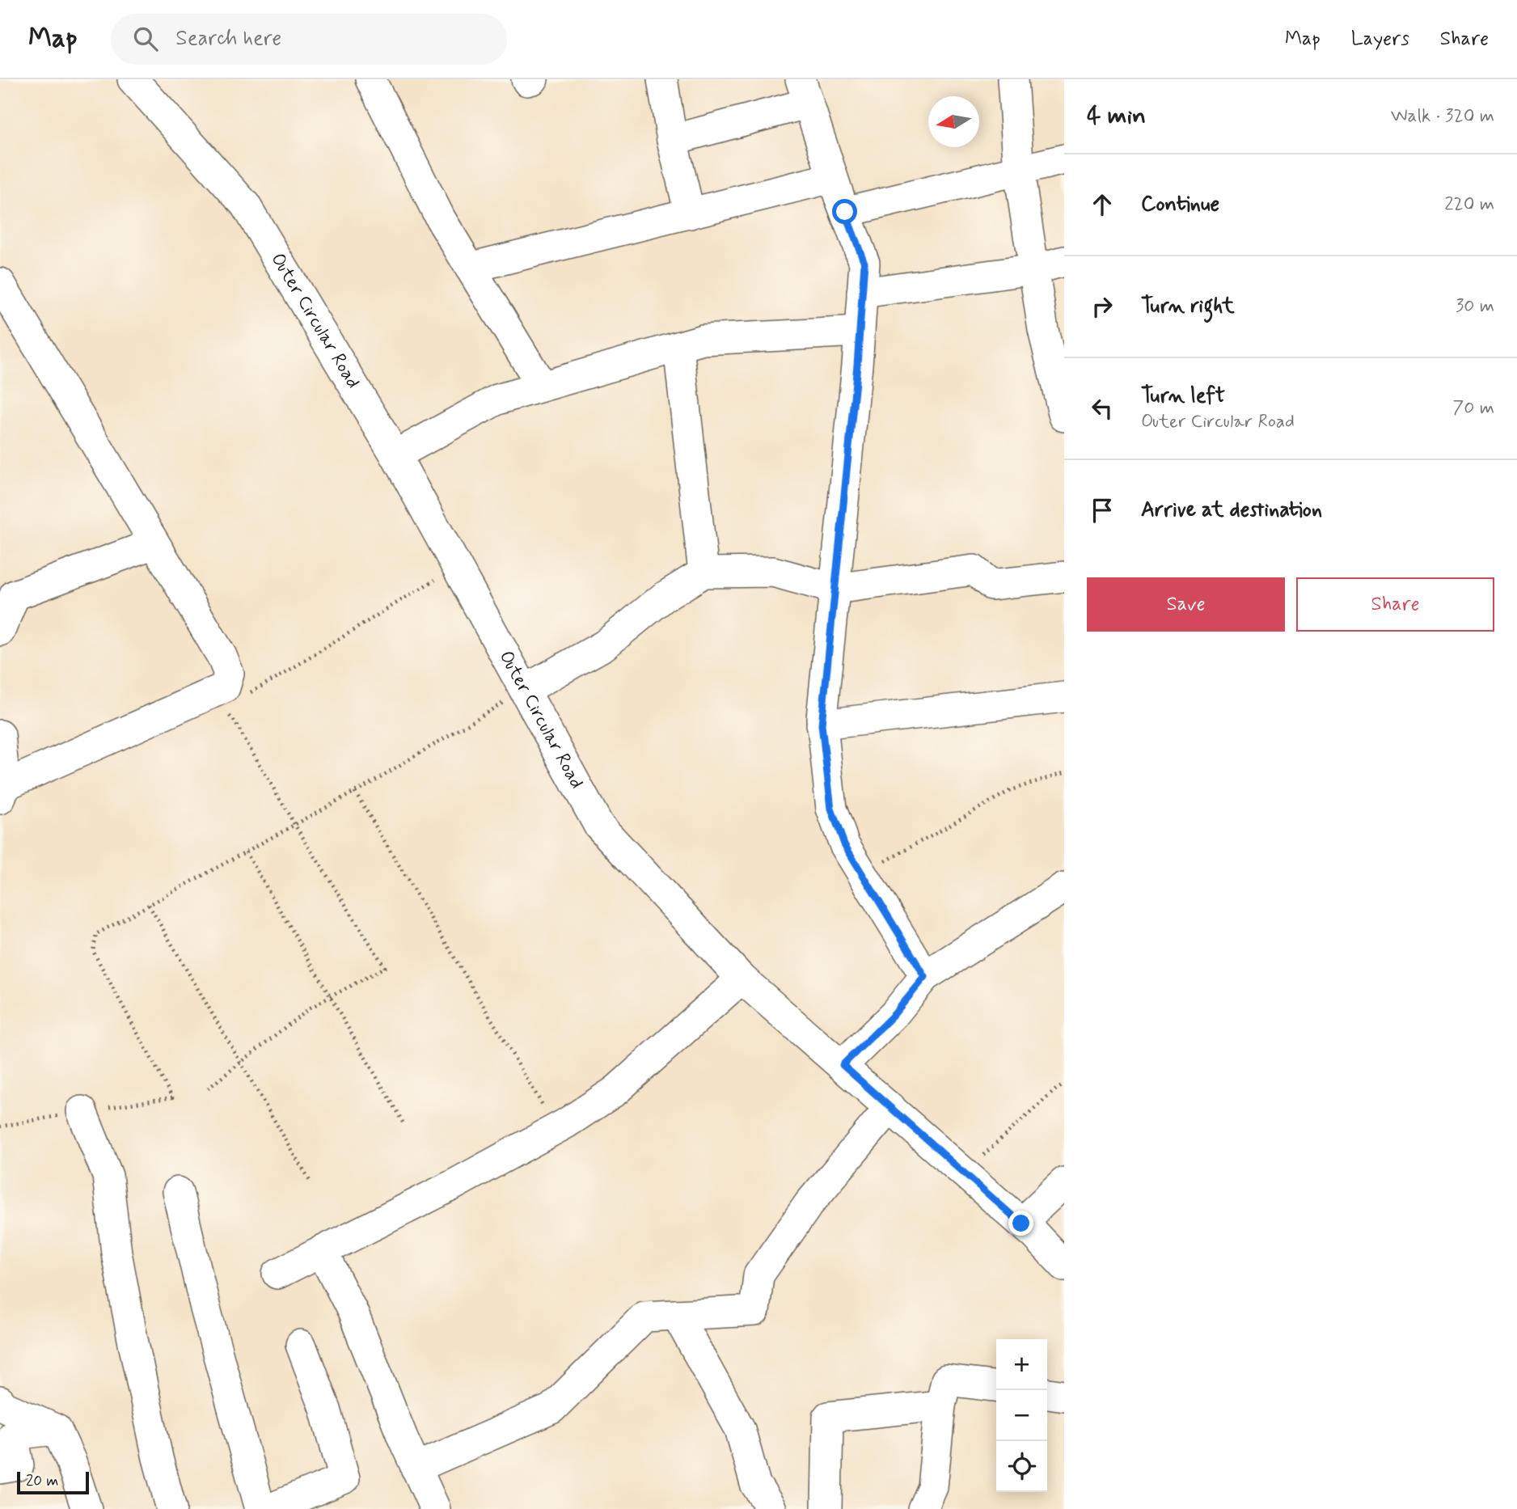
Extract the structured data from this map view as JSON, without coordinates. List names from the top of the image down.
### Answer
{
  "streets": {
    "street": ["Outer Circular Road"]
  },
  "scale_bar": "20 m",
  "north": "left",
  "page": {
    "header": "Map",
    "search": "Search here",
    "nav": ["Map", "Layers", "Share"],
    "heading": ["4 min", "Walk · 320 m"],
    "list": [
      ["Continue", "220 m"],
      ["Turn right", "30 m"],
      ["Turn left", "Outer Circular Road", "70 m"],
      "Arrive at destination"
    ],
    "buttons": ["Save", "Share"],
    "map_buttons": ["+", "−"],
    "scale": "20 m"
  }
}
